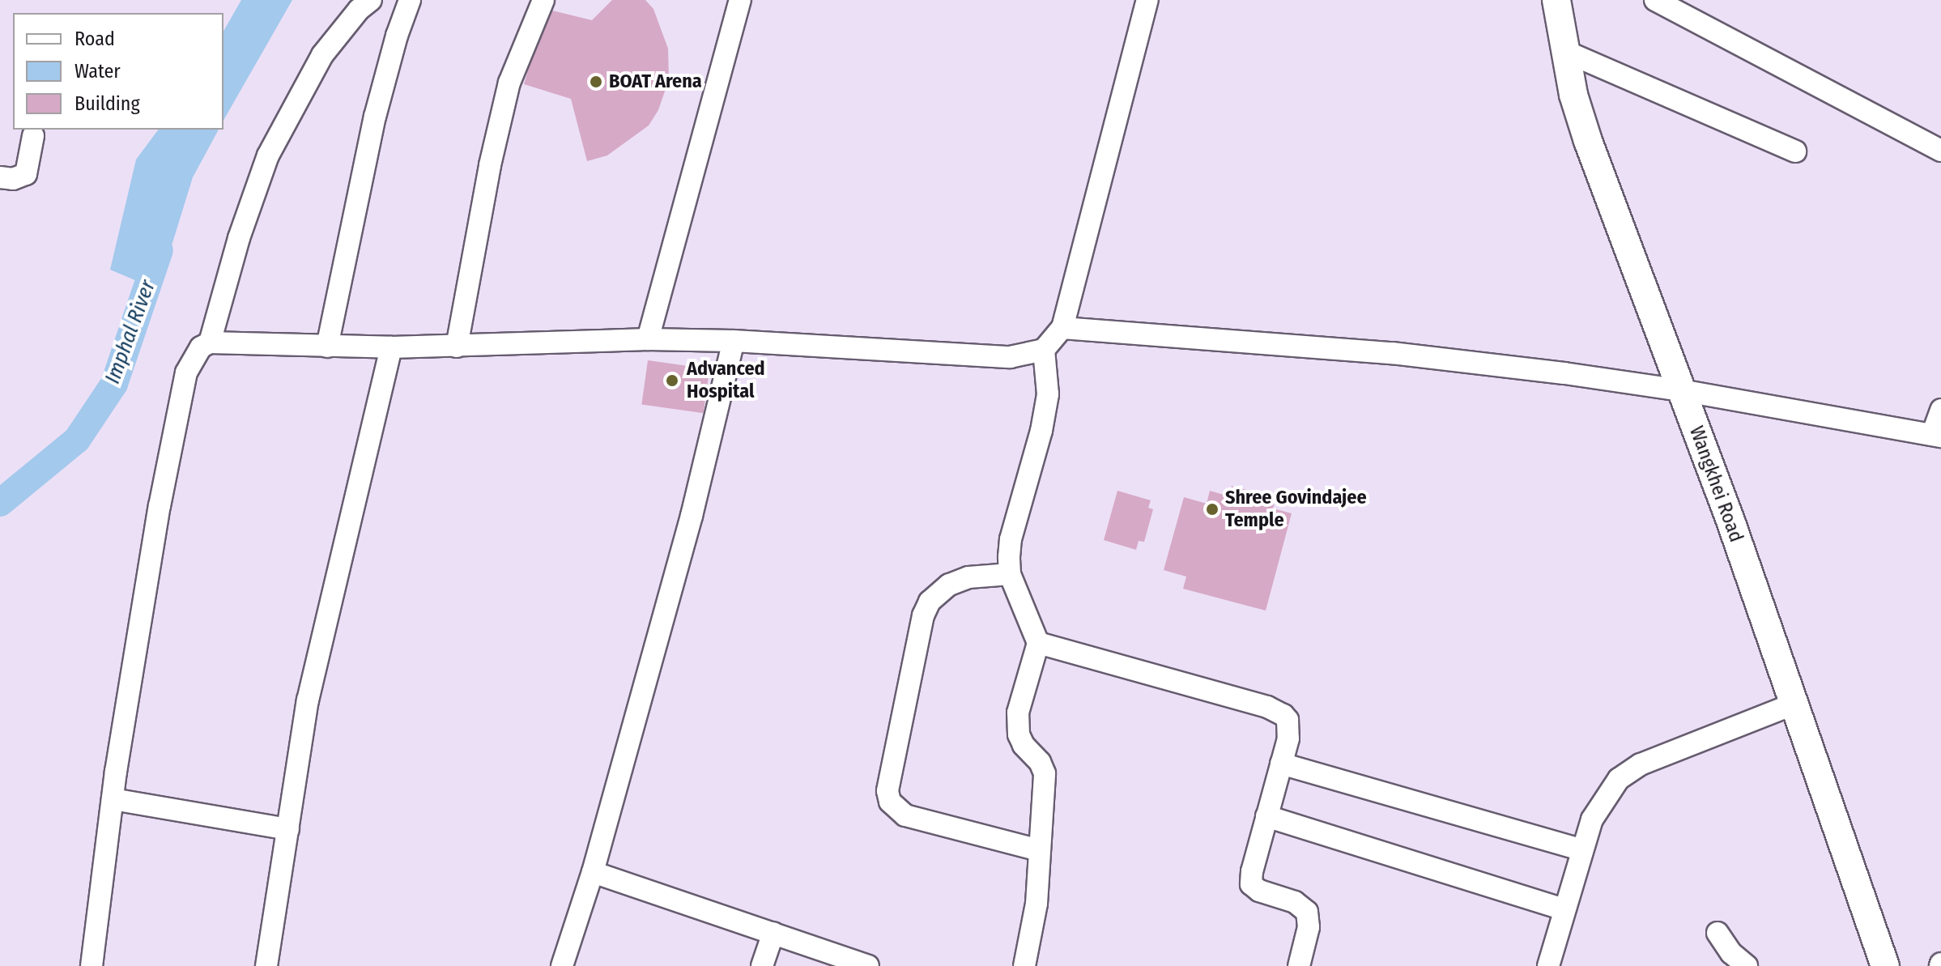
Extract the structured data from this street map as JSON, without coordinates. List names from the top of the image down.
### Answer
{
  "streets": {
    "main road": ["Wangkhei Road"]
  },
  "water": ["Imphal River"],
  "places": ["BOAT Arena", "Advanced Hospital", "Shree Govindajee Temple"],
  "legend": ["Road", "Water", "Building"]
}
